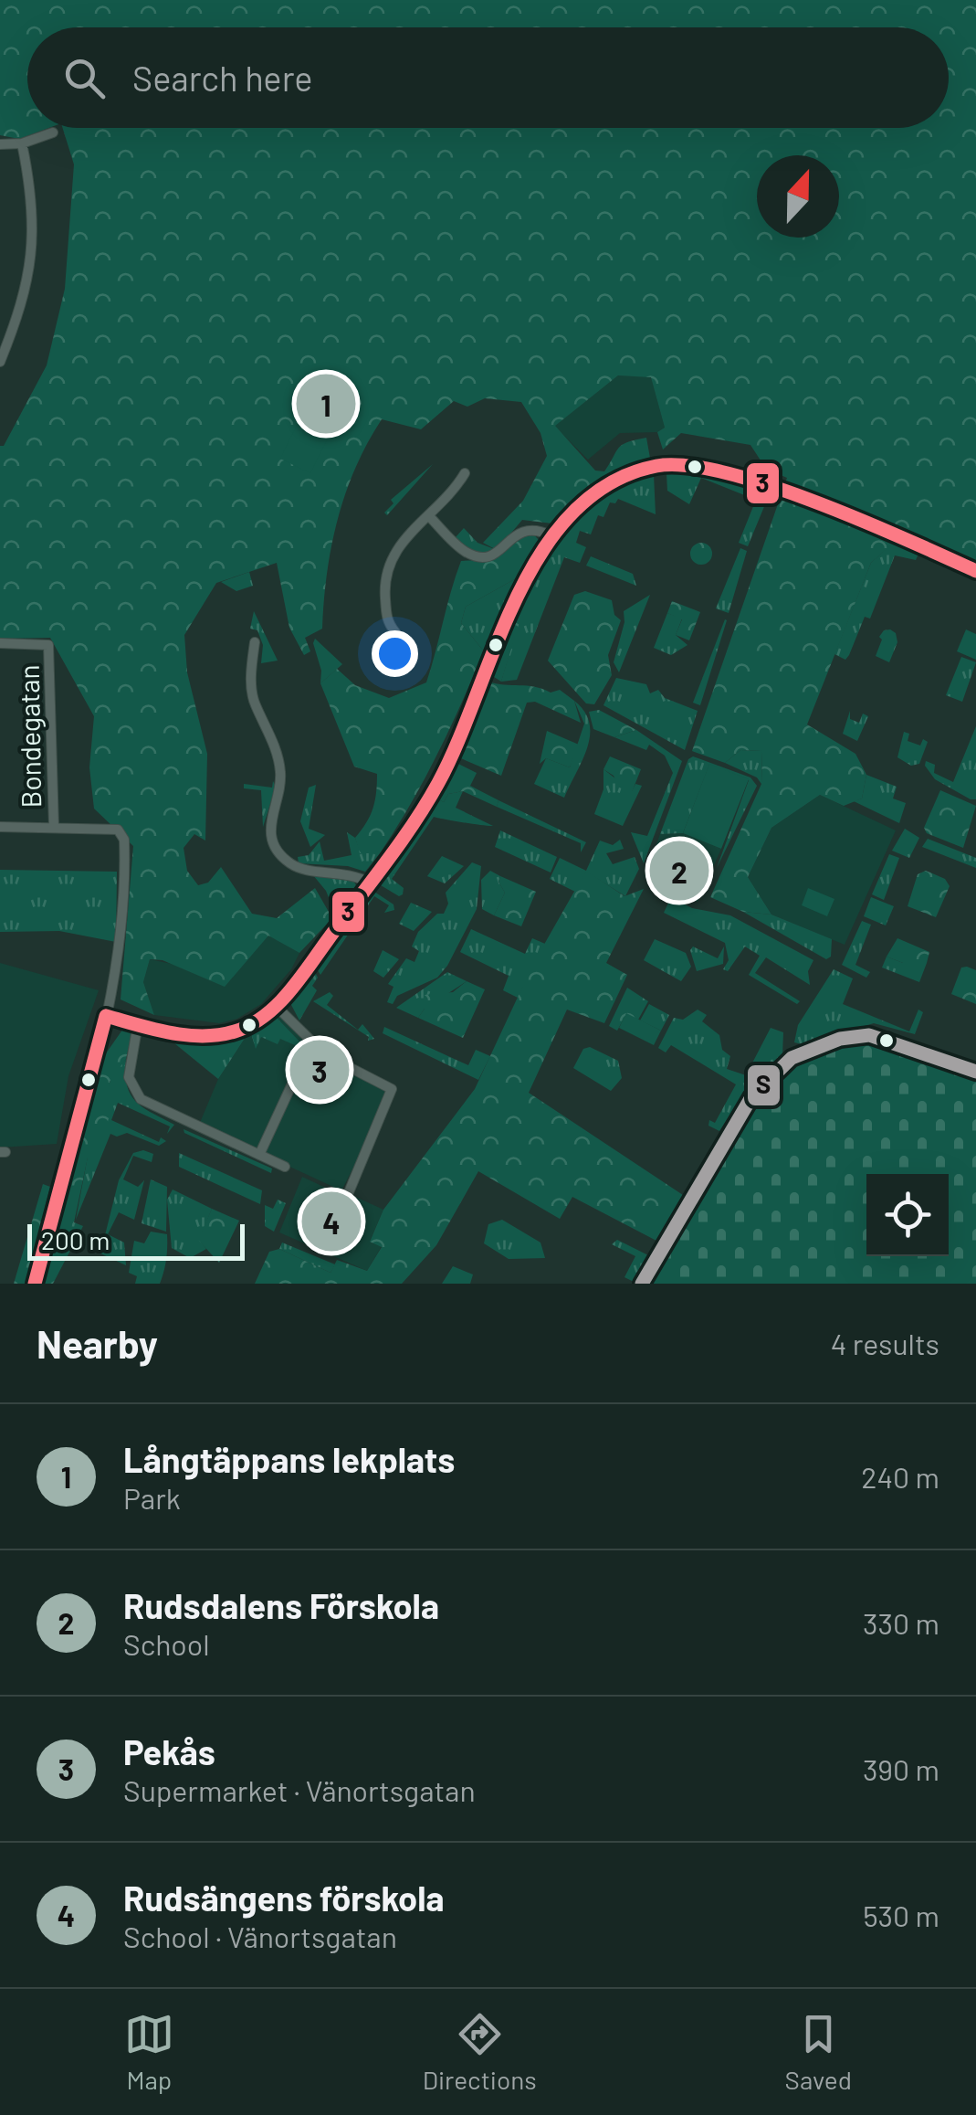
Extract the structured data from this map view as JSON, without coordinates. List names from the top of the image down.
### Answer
{
  "streets": {
    "street": ["Bondegatan"]
  },
  "lines": ["transit line 3", "transit line S"],
  "scale_bar": "200 m",
  "north": "top",
  "page": {
    "search": "Search here",
    "pins": [
      "1",
      "2",
      "3",
      "4"
    ],
    "scale": "200 m",
    "heading": ["Nearby", "4 results"],
    "list": [
      {
        "mark": "1",
        "name": "Långtäppans lekplats",
        "note": "Park",
        "value": "240 m"
      },
      {
        "mark": "2",
        "name": "Rudsdalens Förskola",
        "note": "School",
        "value": "330 m"
      },
      {
        "mark": "3",
        "name": "Pekås",
        "note": "Supermarket · Vänortsgatan",
        "value": "390 m"
      },
      {
        "mark": "4",
        "name": "Rudsängens förskola",
        "note": "School · Vänortsgatan",
        "value": "530 m"
      }
    ],
    "nav": ["Map", "Directions", "Saved"]
  }
}
